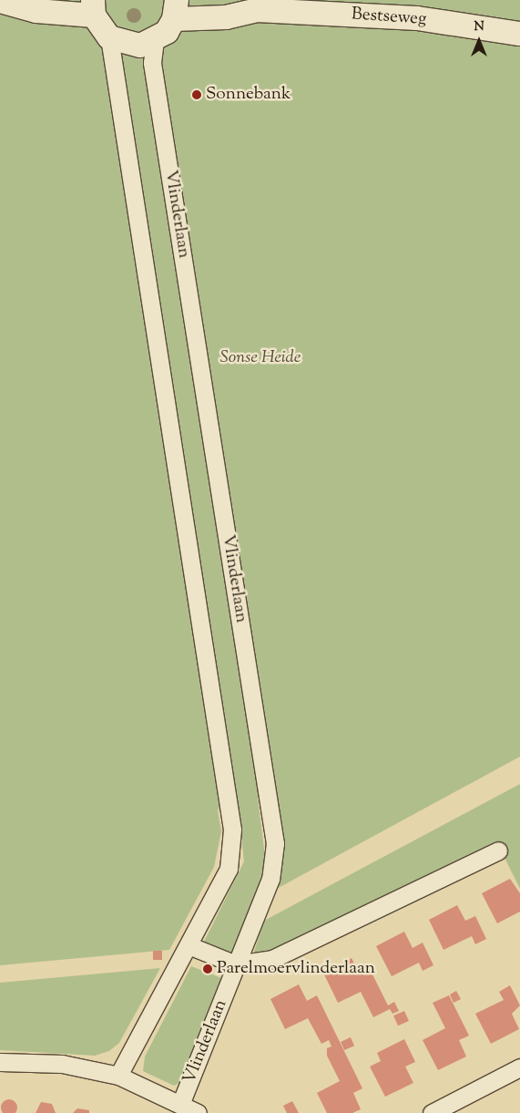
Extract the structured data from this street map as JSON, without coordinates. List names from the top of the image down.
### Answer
{
  "streets": {
    "street": ["Bestseweg", "Vlinderlaan"]
  },
  "parks": ["Sonse Heide"],
  "places": ["Sonnebank", "Parelmoervlinderlaan"],
  "north": "top"
}
